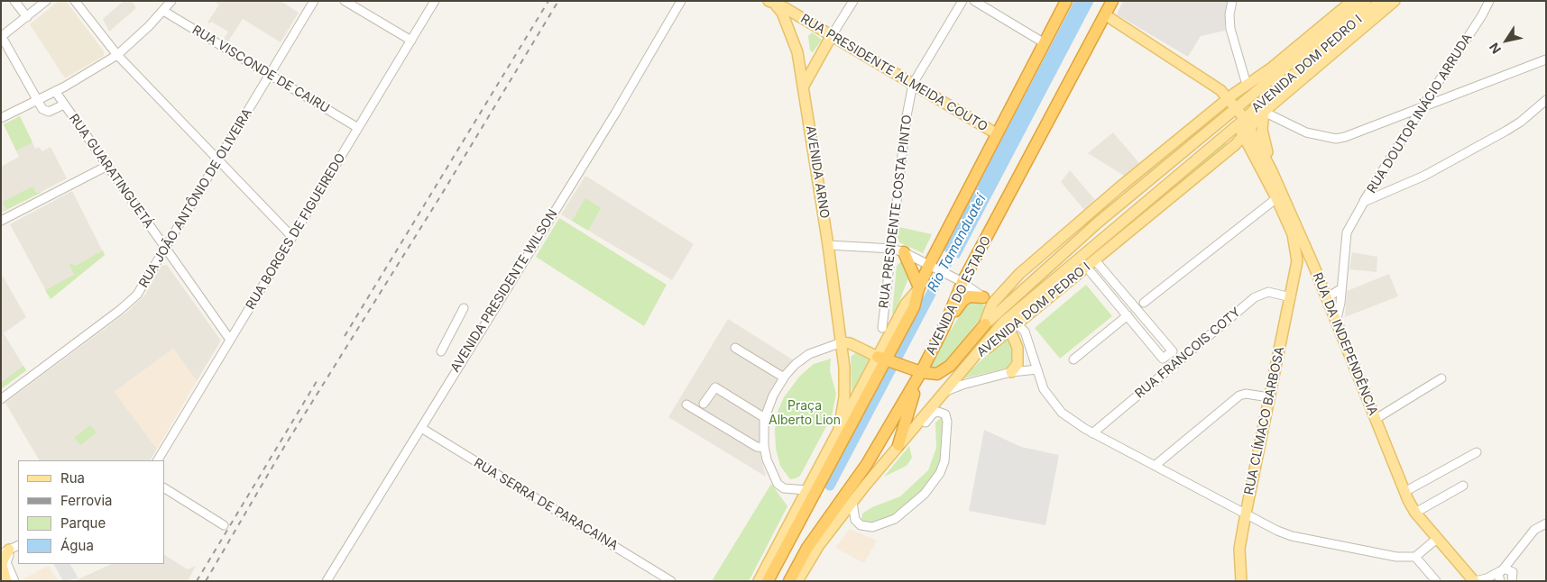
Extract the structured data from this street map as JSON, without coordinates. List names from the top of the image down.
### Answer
{
  "streets": {
    "highway": ["AVENIDA DO ESTADO"],
    "main road": [
      "AVENIDA DOM PEDRO I",
      "RUA PRESIDENTE ALMEIDA COUTO",
      "AVENIDA ARNO",
      "RUA DA INDEPENDÊNCIA",
      "RUA CLÍMACO BARBOSA"
    ],
    "street": [
      "RUA VISCONDE DE CAIRU",
      "RUA DOUTOR INÁCIO ARRUDA",
      "RUA GUARATINGUETÁ",
      "RUA JOÃO ANTÔNIO DE OLIVEIRA",
      "RUA PRESIDENTE COSTA PINTO",
      "RUA BORGES DE FIGUEIREDO",
      "AVENIDA PRESIDENTE WILSON",
      "RUA FRANCOIS COTY",
      "RUA SERRA DE PARACAINA"
    ]
  },
  "crossings": [
    ["AVENIDA DOM PEDRO I", "RUA DA INDEPENDÊNCIA"],
    ["RUA VISCONDE DE CAIRU", "RUA JOÃO ANTÔNIO DE OLIVEIRA"],
    ["RUA VISCONDE DE CAIRU", "RUA BORGES DE FIGUEIREDO"],
    ["RUA PRESIDENTE ALMEIDA COUTO", "AVENIDA ARNO"],
    ["RUA PRESIDENTE ALMEIDA COUTO", "RUA PRESIDENTE COSTA PINTO"],
    ["RUA DOUTOR INÁCIO ARRUDA", "RUA DA INDEPENDÊNCIA"],
    ["RUA GUARATINGUETÁ", "RUA JOÃO ANTÔNIO DE OLIVEIRA"],
    ["RUA GUARATINGUETÁ", "RUA BORGES DE FIGUEIREDO"],
    ["AVENIDA PRESIDENTE WILSON", "RUA SERRA DE PARACAINA"],
    ["RUA DA INDEPENDÊNCIA", "RUA CLÍMACO BARBOSA"],
    ["RUA FRANCOIS COTY", "RUA CLÍMACO BARBOSA"]
  ],
  "water": ["Rio Tamanduateí"],
  "parks": ["Praça Alberto Lion"],
  "legend": [
    "Rua",
    "Ferrovia",
    "Parque",
    "Água"
  ],
  "north": "bottom left"
}
